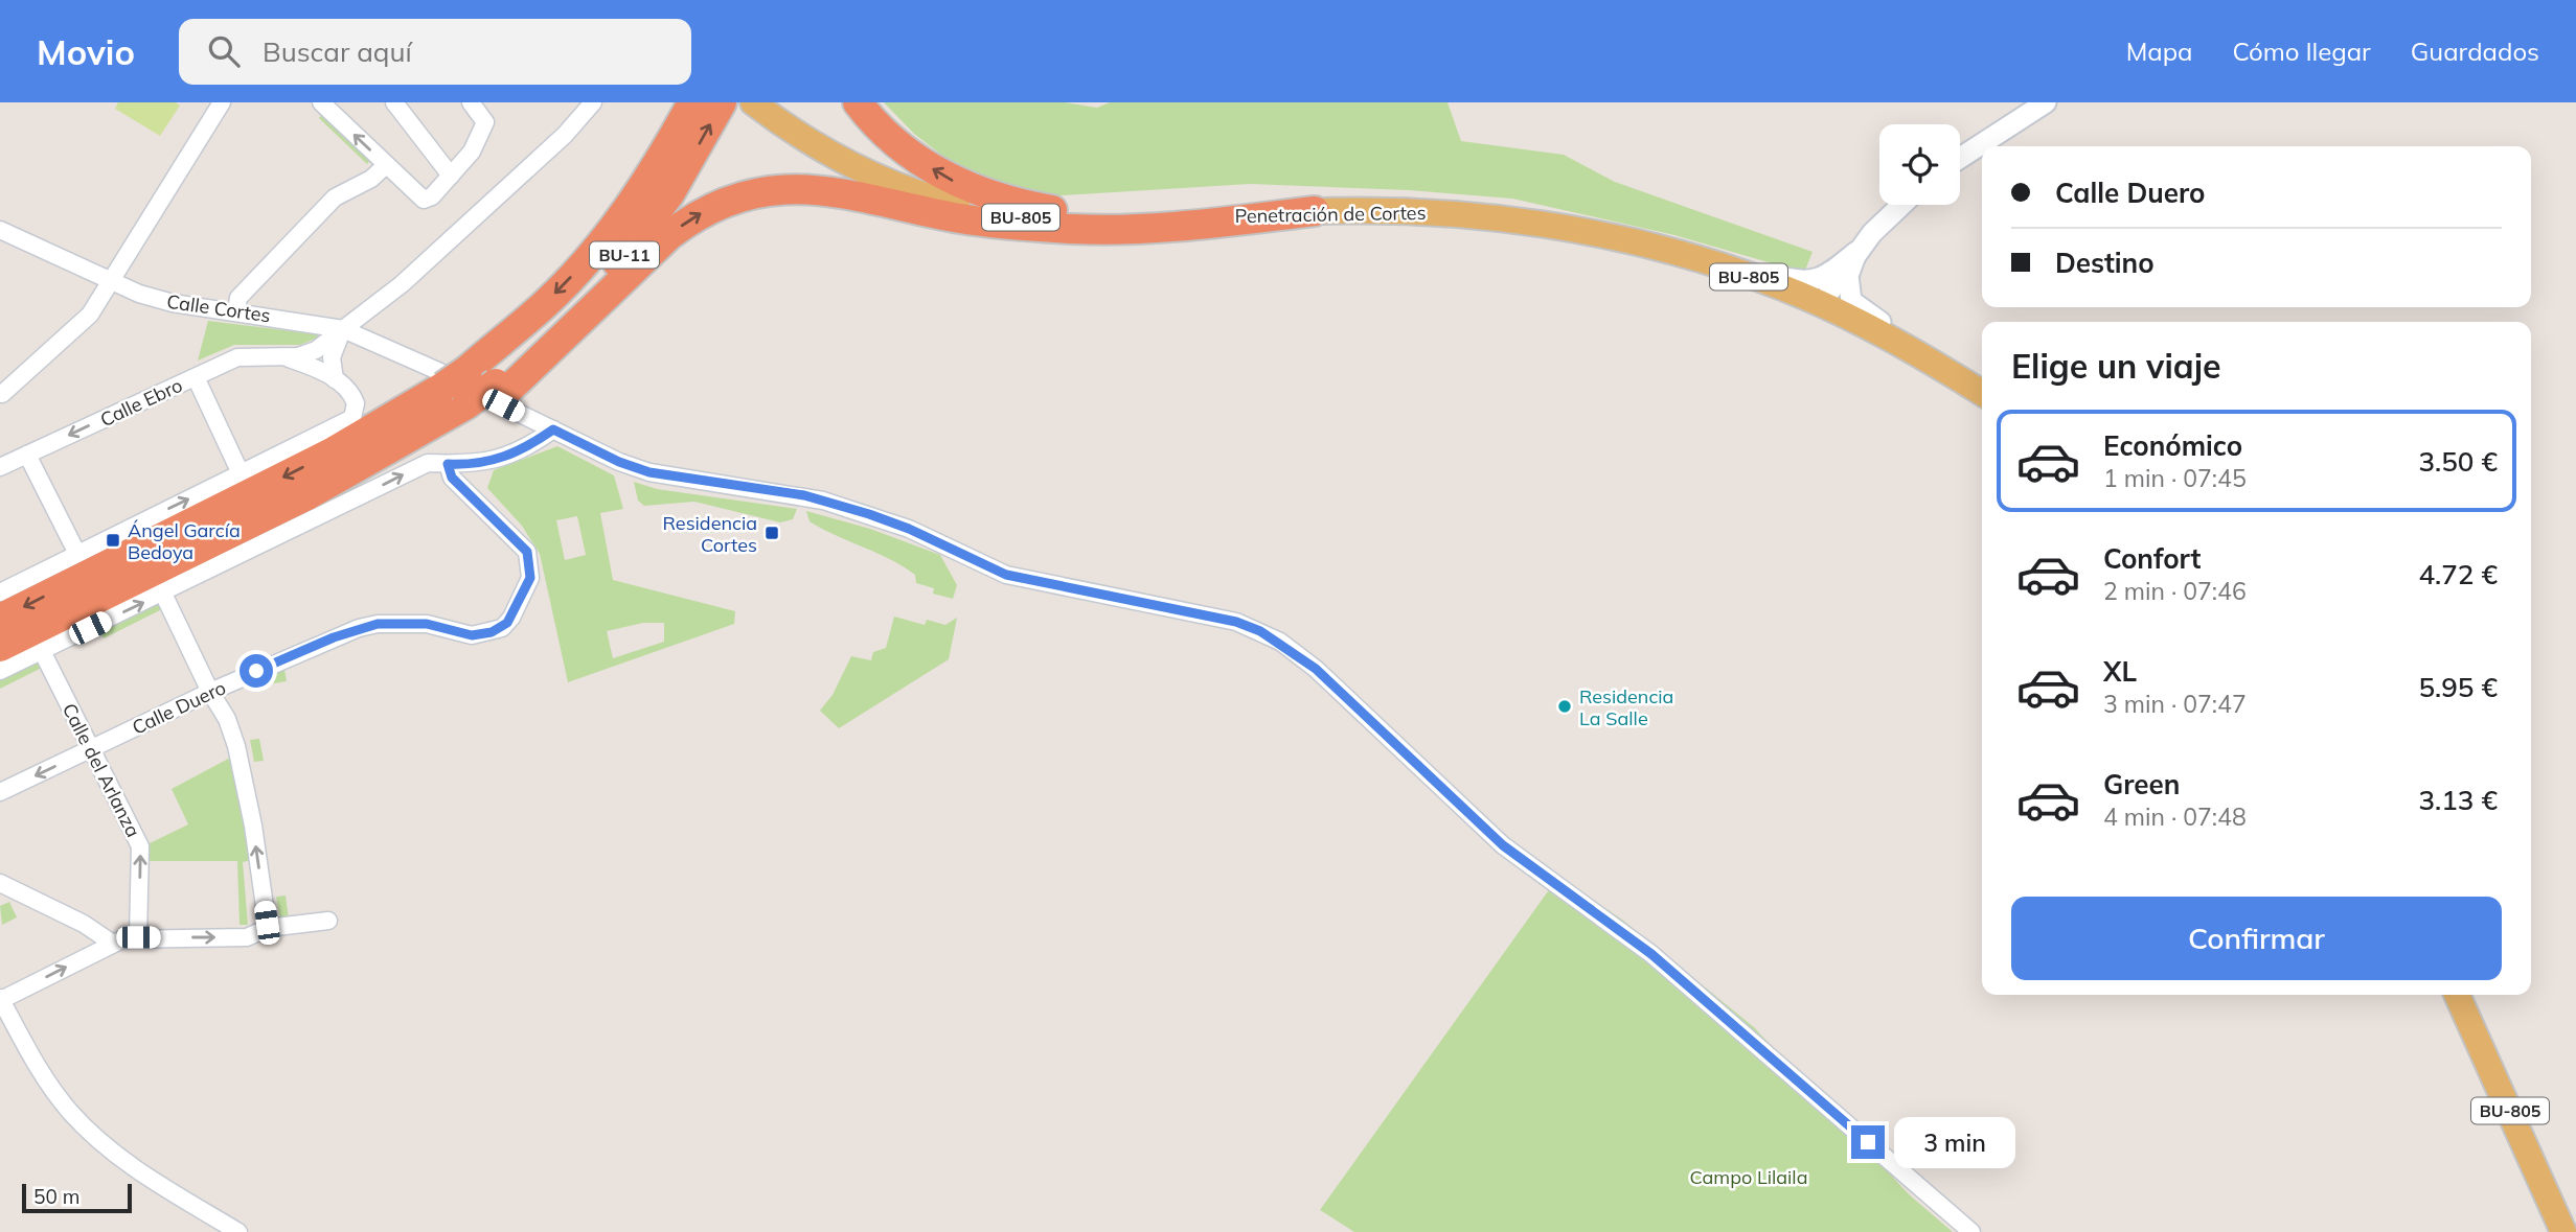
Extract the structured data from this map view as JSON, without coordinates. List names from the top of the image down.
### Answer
{
  "streets": {
    "highway": ["BU-11"],
    "main road": ["Penetración de Cortes", "BU-805"],
    "street": [
      "Calle Cortes",
      "Calle Ebro",
      "Calle Duero",
      "Calle del Arlanza"
    ]
  },
  "crossings": [
    ["BU-11", "Calle Cortes"],
    ["Calle Cortes", "Calle Ebro"],
    ["Calle Duero", "Calle del Arlanza"]
  ],
  "parks": ["Campo Lilaila"],
  "places": {
    "transit": ["Residencia Cortes", "Ángel García Bedoya"],
    "other": ["Residencia La Salle"]
  },
  "scale_bar": "50 m",
  "page": {
    "header": "Movio",
    "search": "Buscar aquí",
    "nav": ["Mapa", "Cómo llegar", "Guardados"],
    "banner": ["Calle Duero", "Destino"],
    "heading": "Elige un viaje",
    "list": [
      {
        "name": "Económico",
        "note": "1 min · 07:45",
        "value": "3.50 €"
      },
      {
        "name": "Confort",
        "note": "2 min · 07:46",
        "value": "4.72 €"
      },
      {
        "name": "XL",
        "note": "3 min · 07:47",
        "value": "5.95 €"
      },
      {
        "name": "Green",
        "note": "4 min · 07:48",
        "value": "3.13 €"
      }
    ],
    "buttons": "Confirmar",
    "bubble": "3 min",
    "scale": "50 m"
  }
}
